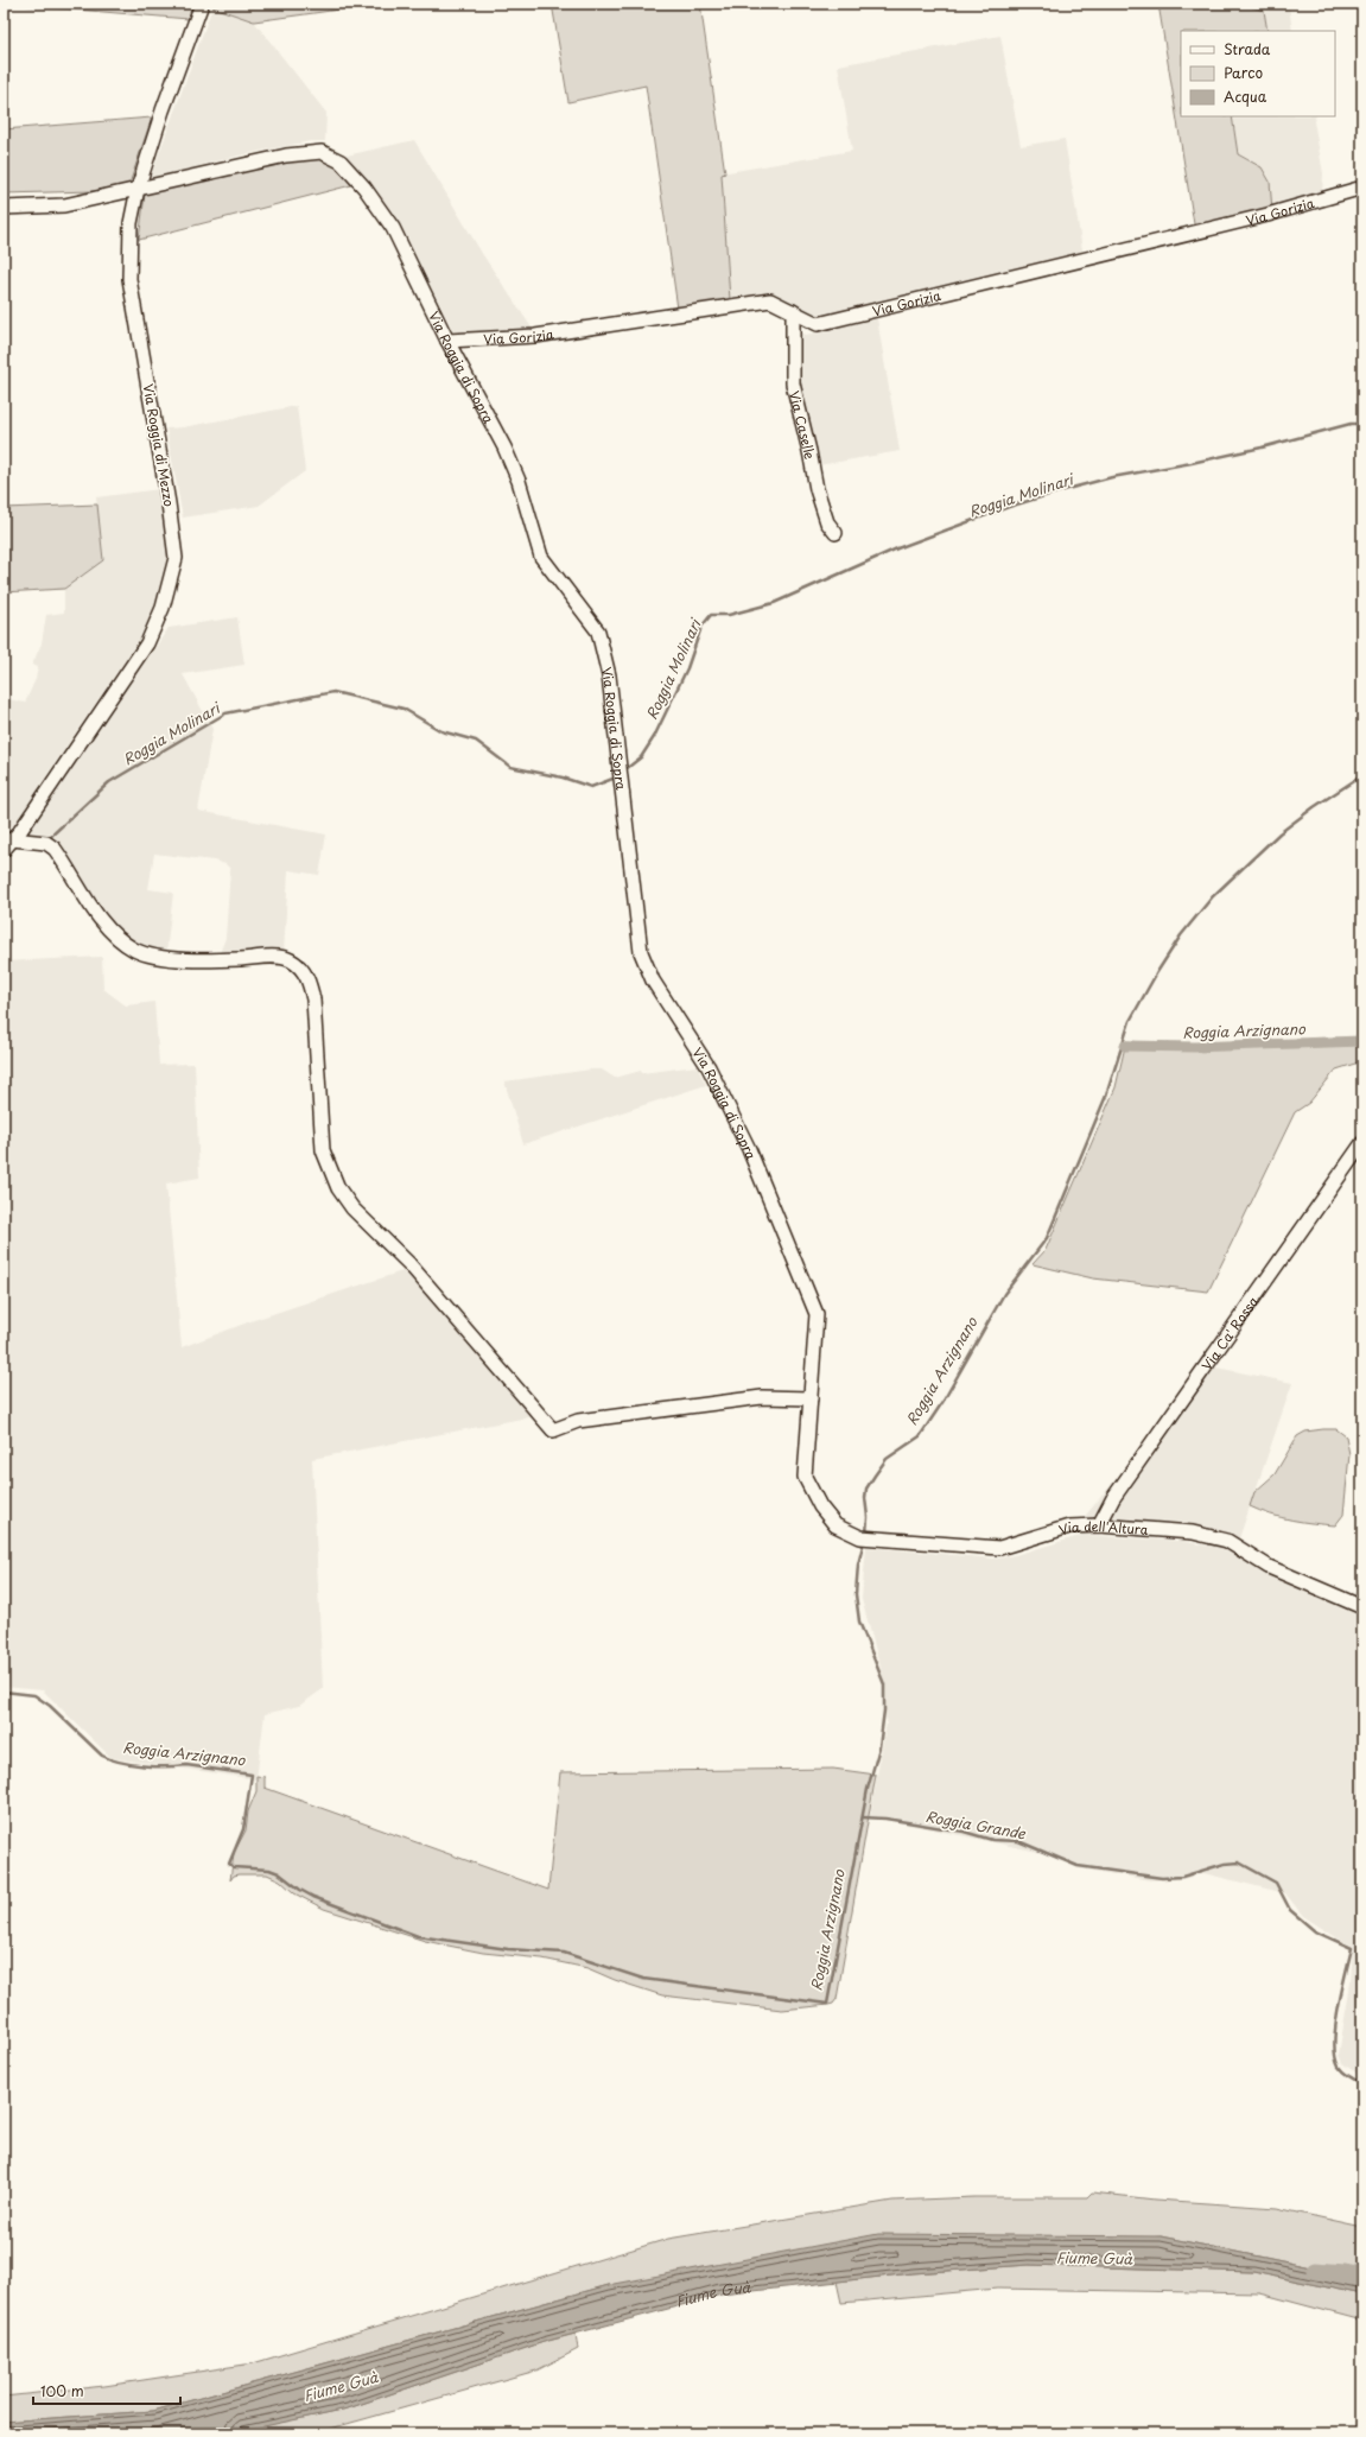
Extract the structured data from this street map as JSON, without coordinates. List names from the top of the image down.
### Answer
{
  "streets": {
    "street": [
      "Via Gorizia",
      "Via Roggia di Sopra",
      "Via Caselle",
      "Via Roggia di Mezzo",
      "Via Ca' Rossa",
      "Via dell'Altura"
    ]
  },
  "crossings": [
    ["Via Gorizia", "Via Roggia di Sopra"],
    ["Via Gorizia", "Via Caselle"],
    ["Via Roggia di Sopra", "Via Roggia di Mezzo"],
    ["Via Roggia di Sopra", "Via dell'Altura"],
    ["Via Ca' Rossa", "Via dell'Altura"]
  ],
  "water": [
    "Roggia Molinari",
    "Roggia Arzignano",
    "Roggia Grande",
    "Fiume Guà"
  ],
  "legend": ["Strada", "Parco", "Acqua"],
  "scale_bar": "100 m"
}
